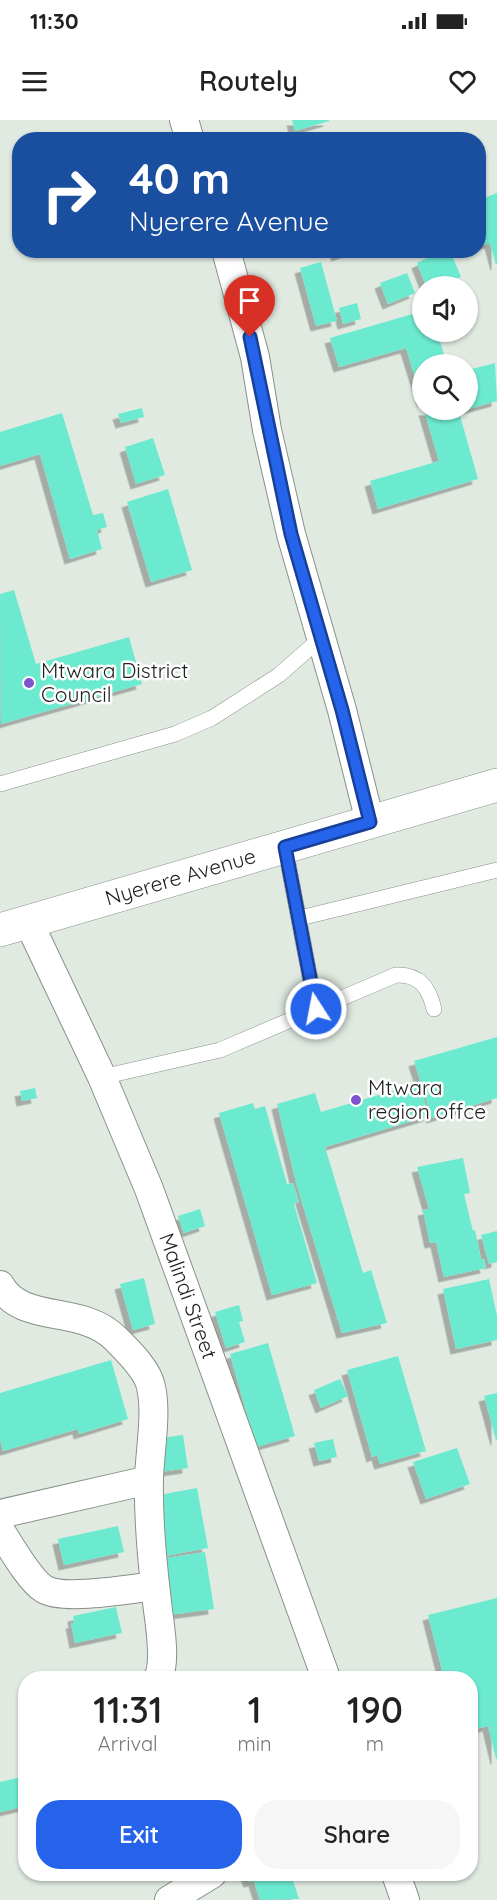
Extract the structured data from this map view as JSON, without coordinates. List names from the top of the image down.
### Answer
{
  "streets": {
    "street": ["Nyerere Avenue", "Malindi Street"]
  },
  "crossings": [
    ["Nyerere Avenue", "Malindi Street"]
  ],
  "places": ["Mtwara District Council", "Mtwara region offce"],
  "page": {
    "status": "11:30",
    "header": "Routely",
    "turn": ["40 m", "Nyerere Avenue"],
    "eta": [
      "11:31",
      "Arrival",
      "1",
      "min",
      "190",
      "m"
    ],
    "buttons": ["Exit", "Share"]
  }
}
